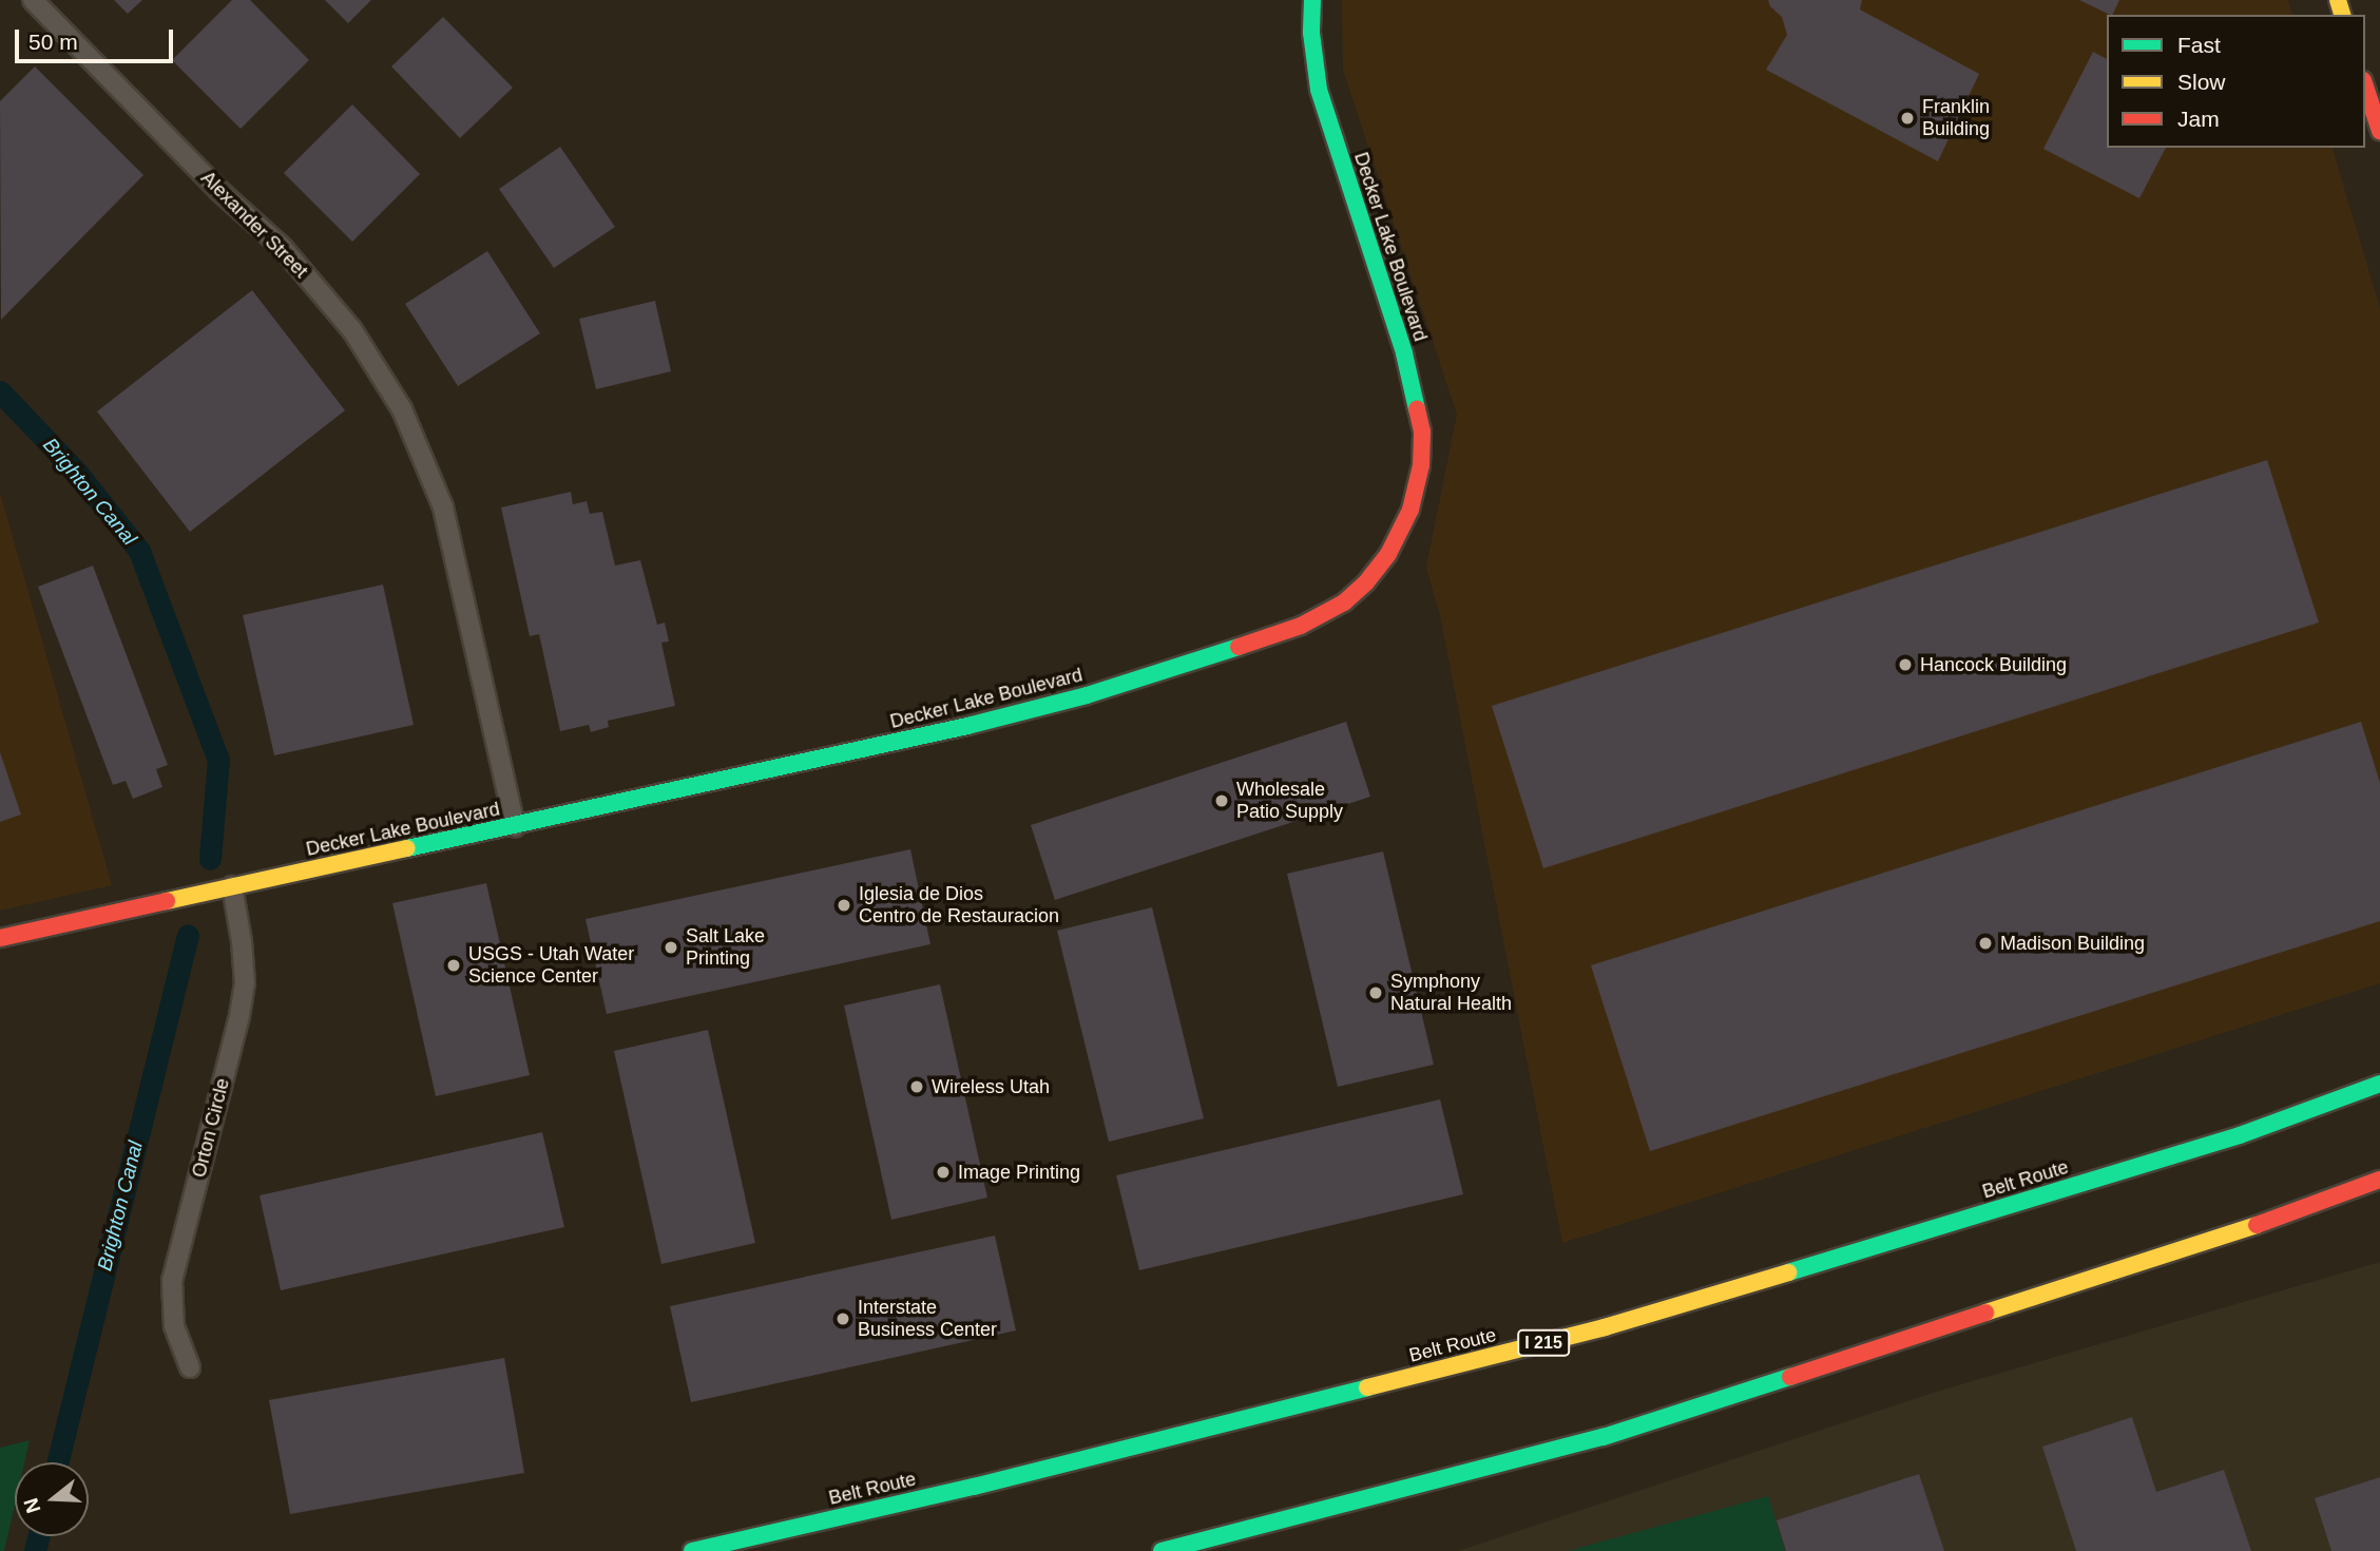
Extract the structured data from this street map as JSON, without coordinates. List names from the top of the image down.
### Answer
{
  "streets": {
    "main road": ["Decker Lake Boulevard", "Belt Route", "I 215"],
    "street": ["Alexander Street", "Orton Circle"]
  },
  "crossings": [
    ["Alexander Street", "Decker Lake Boulevard"],
    ["Decker Lake Boulevard", "Orton Circle"]
  ],
  "water": ["Brighton Canal"],
  "places": [
    "Franklin Building",
    "Hancock Building",
    "Wholesale Patio Supply",
    "Iglesia de Dios Centro de Restauracion",
    "Madison Building",
    "Salt Lake Printing",
    "USGS - Utah Water Science Center",
    "Symphony Natural Health",
    "Wireless Utah",
    "Image Printing",
    "Interstate Business Center"
  ],
  "legend": ["Fast", "Slow", "Jam"],
  "scale_bar": "50 m",
  "north": "left"
}
